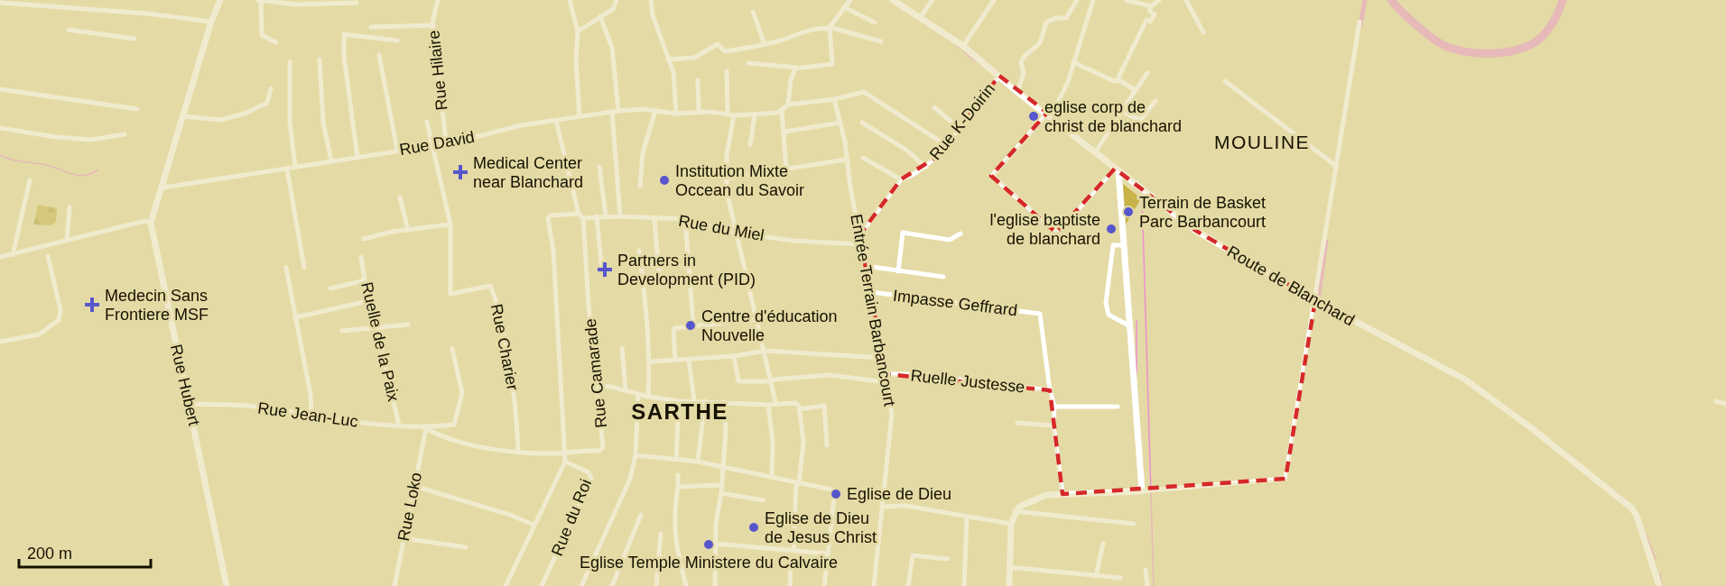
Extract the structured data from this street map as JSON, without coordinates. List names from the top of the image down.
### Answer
{
  "streets": {
    "street": [
      "Rue Hilaire",
      "Rue K-Doirin",
      "Rue David",
      "Rue du Miel",
      "Route de Blanchard",
      "Impasse Geffrard",
      "Entrée Terrain Barbancourt",
      "Ruelle de la Paix",
      "Rue Charier",
      "Rue Camarade",
      "Ruelle Justesse",
      "Rue Hubert",
      "Rue Jean-Luc",
      "Rue Loko",
      "Rue du Roi"
    ]
  },
  "crossings": [
    ["Rue Hilaire", "Rue David"],
    ["Rue K-Doirin", "Route de Blanchard"],
    ["Rue K-Doirin", "Entrée Terrain Barbancourt"],
    ["Rue du Miel", "Entrée Terrain Barbancourt"],
    ["Rue du Miel", "Rue Camarade"],
    ["Impasse Geffrard", "Entrée Terrain Barbancourt"],
    ["Impasse Geffrard", "Ruelle Justesse"],
    ["Entrée Terrain Barbancourt", "Ruelle Justesse"],
    ["Ruelle de la Paix", "Rue Jean-Luc"],
    ["Rue Charier", "Rue Camarade"],
    ["Rue Camarade", "Rue Jean-Luc"],
    ["Rue Camarade", "Rue Loko"],
    ["Rue Hubert", "Rue Jean-Luc"],
    ["Rue Jean-Luc", "Rue Loko"]
  ],
  "districts": ["MOULINE", "SARTHE"],
  "places": {
    "other": [
      "eglise corp de christ de blanchard",
      "Institution Mixte Occean du Savoir",
      "Terrain de Basket Parc Barbancourt",
      "l'eglise baptiste de blanchard",
      "Centre d'éducation Nouvelle",
      "Eglise de Dieu",
      "Eglise de Dieu de Jesus Christ",
      "Eglise Temple Ministere du Calvaire"
    ],
    "health": ["Medical Center near Blanchard", "Partners in Development (PID)", "Medecin Sans Frontiere MSF"]
  },
  "scale_bar": "200 m"
}
